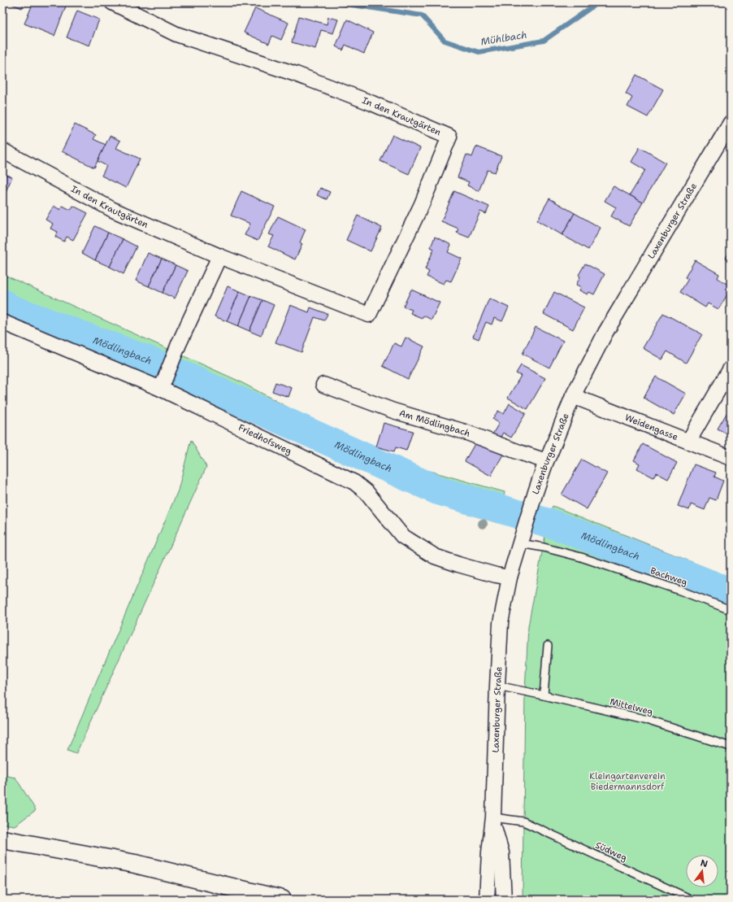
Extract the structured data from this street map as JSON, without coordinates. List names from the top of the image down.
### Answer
{
  "streets": {
    "street": [
      "In den Krautgärten",
      "Laxenburger Straße",
      "Am Mödlingbach",
      "Weidengasse",
      "Friedhofsweg"
    ],
    "lane": ["Bachweg", "Mittelweg", "Südweg"]
  },
  "crossings": [
    ["Laxenburger Straße", "Am Mödlingbach"],
    ["Laxenburger Straße", "Weidengasse"],
    ["Laxenburger Straße", "Friedhofsweg"],
    ["Laxenburger Straße", "Bachweg"],
    ["Laxenburger Straße", "Mittelweg"],
    ["Laxenburger Straße", "Südweg"]
  ],
  "water": ["Mühlbach", "Mödlingbach"],
  "parks": ["Kleingartenverein Biedermannsdorf"],
  "north": "top"
}
